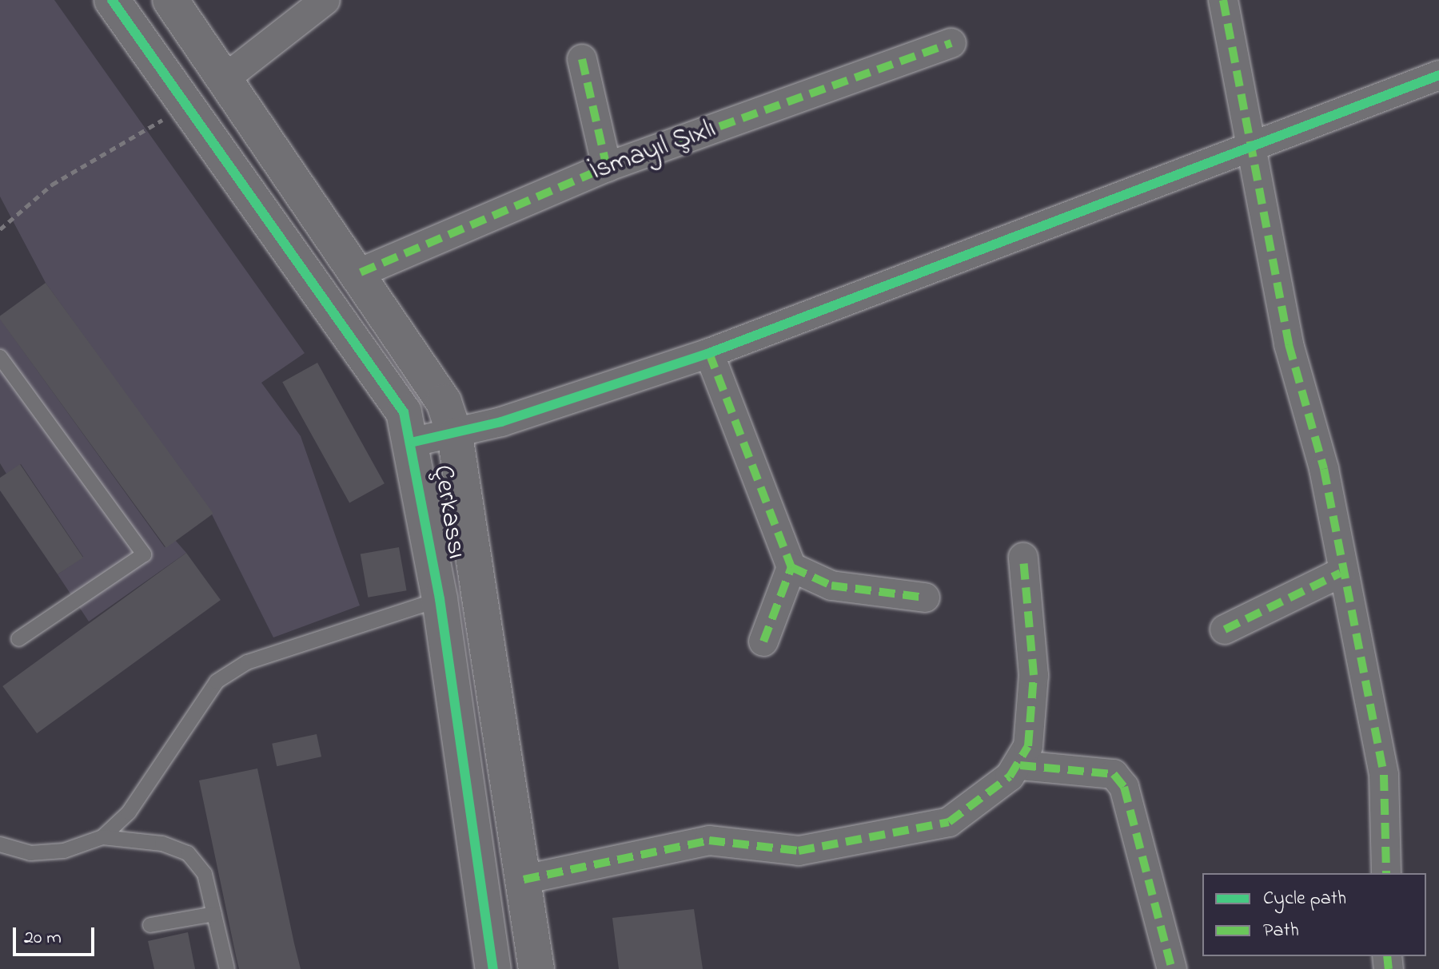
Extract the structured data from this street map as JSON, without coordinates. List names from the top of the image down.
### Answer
{
  "streets": {
    "street": ["İsmayıl Şıxlı", "Çerkassı"]
  },
  "crossings": [
    ["İsmayıl Şıxlı", "Çerkassı"]
  ],
  "legend": ["Cycle path", "Path"],
  "scale_bar": "20 m"
}
